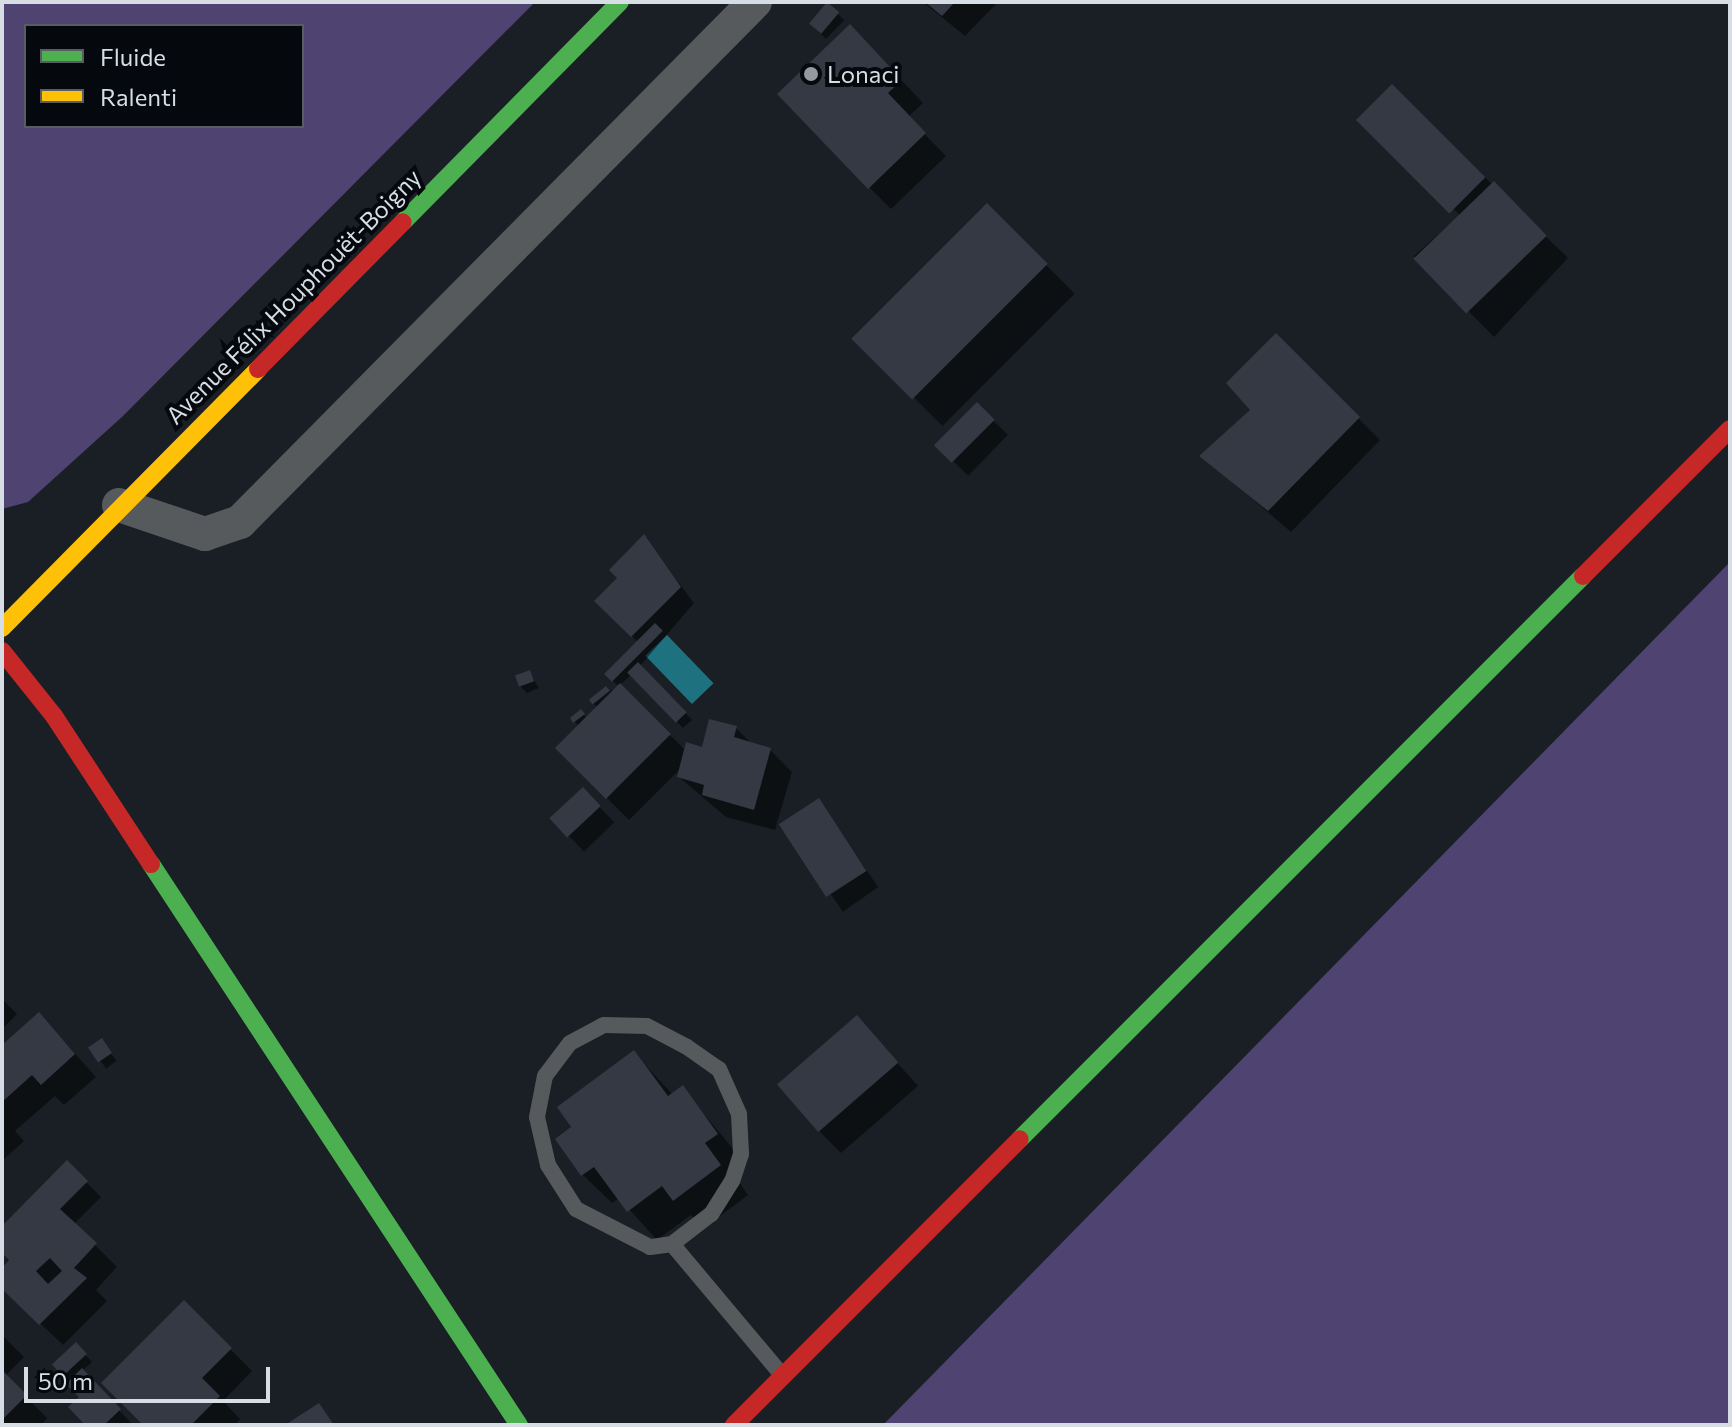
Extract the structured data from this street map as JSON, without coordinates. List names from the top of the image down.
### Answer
{
  "streets": {
    "main road": ["Avenue Félix Houphouët-Boigny"]
  },
  "places": ["Lonaci"],
  "legend": ["Fluide", "Ralenti"],
  "scale_bar": "50 m"
}
